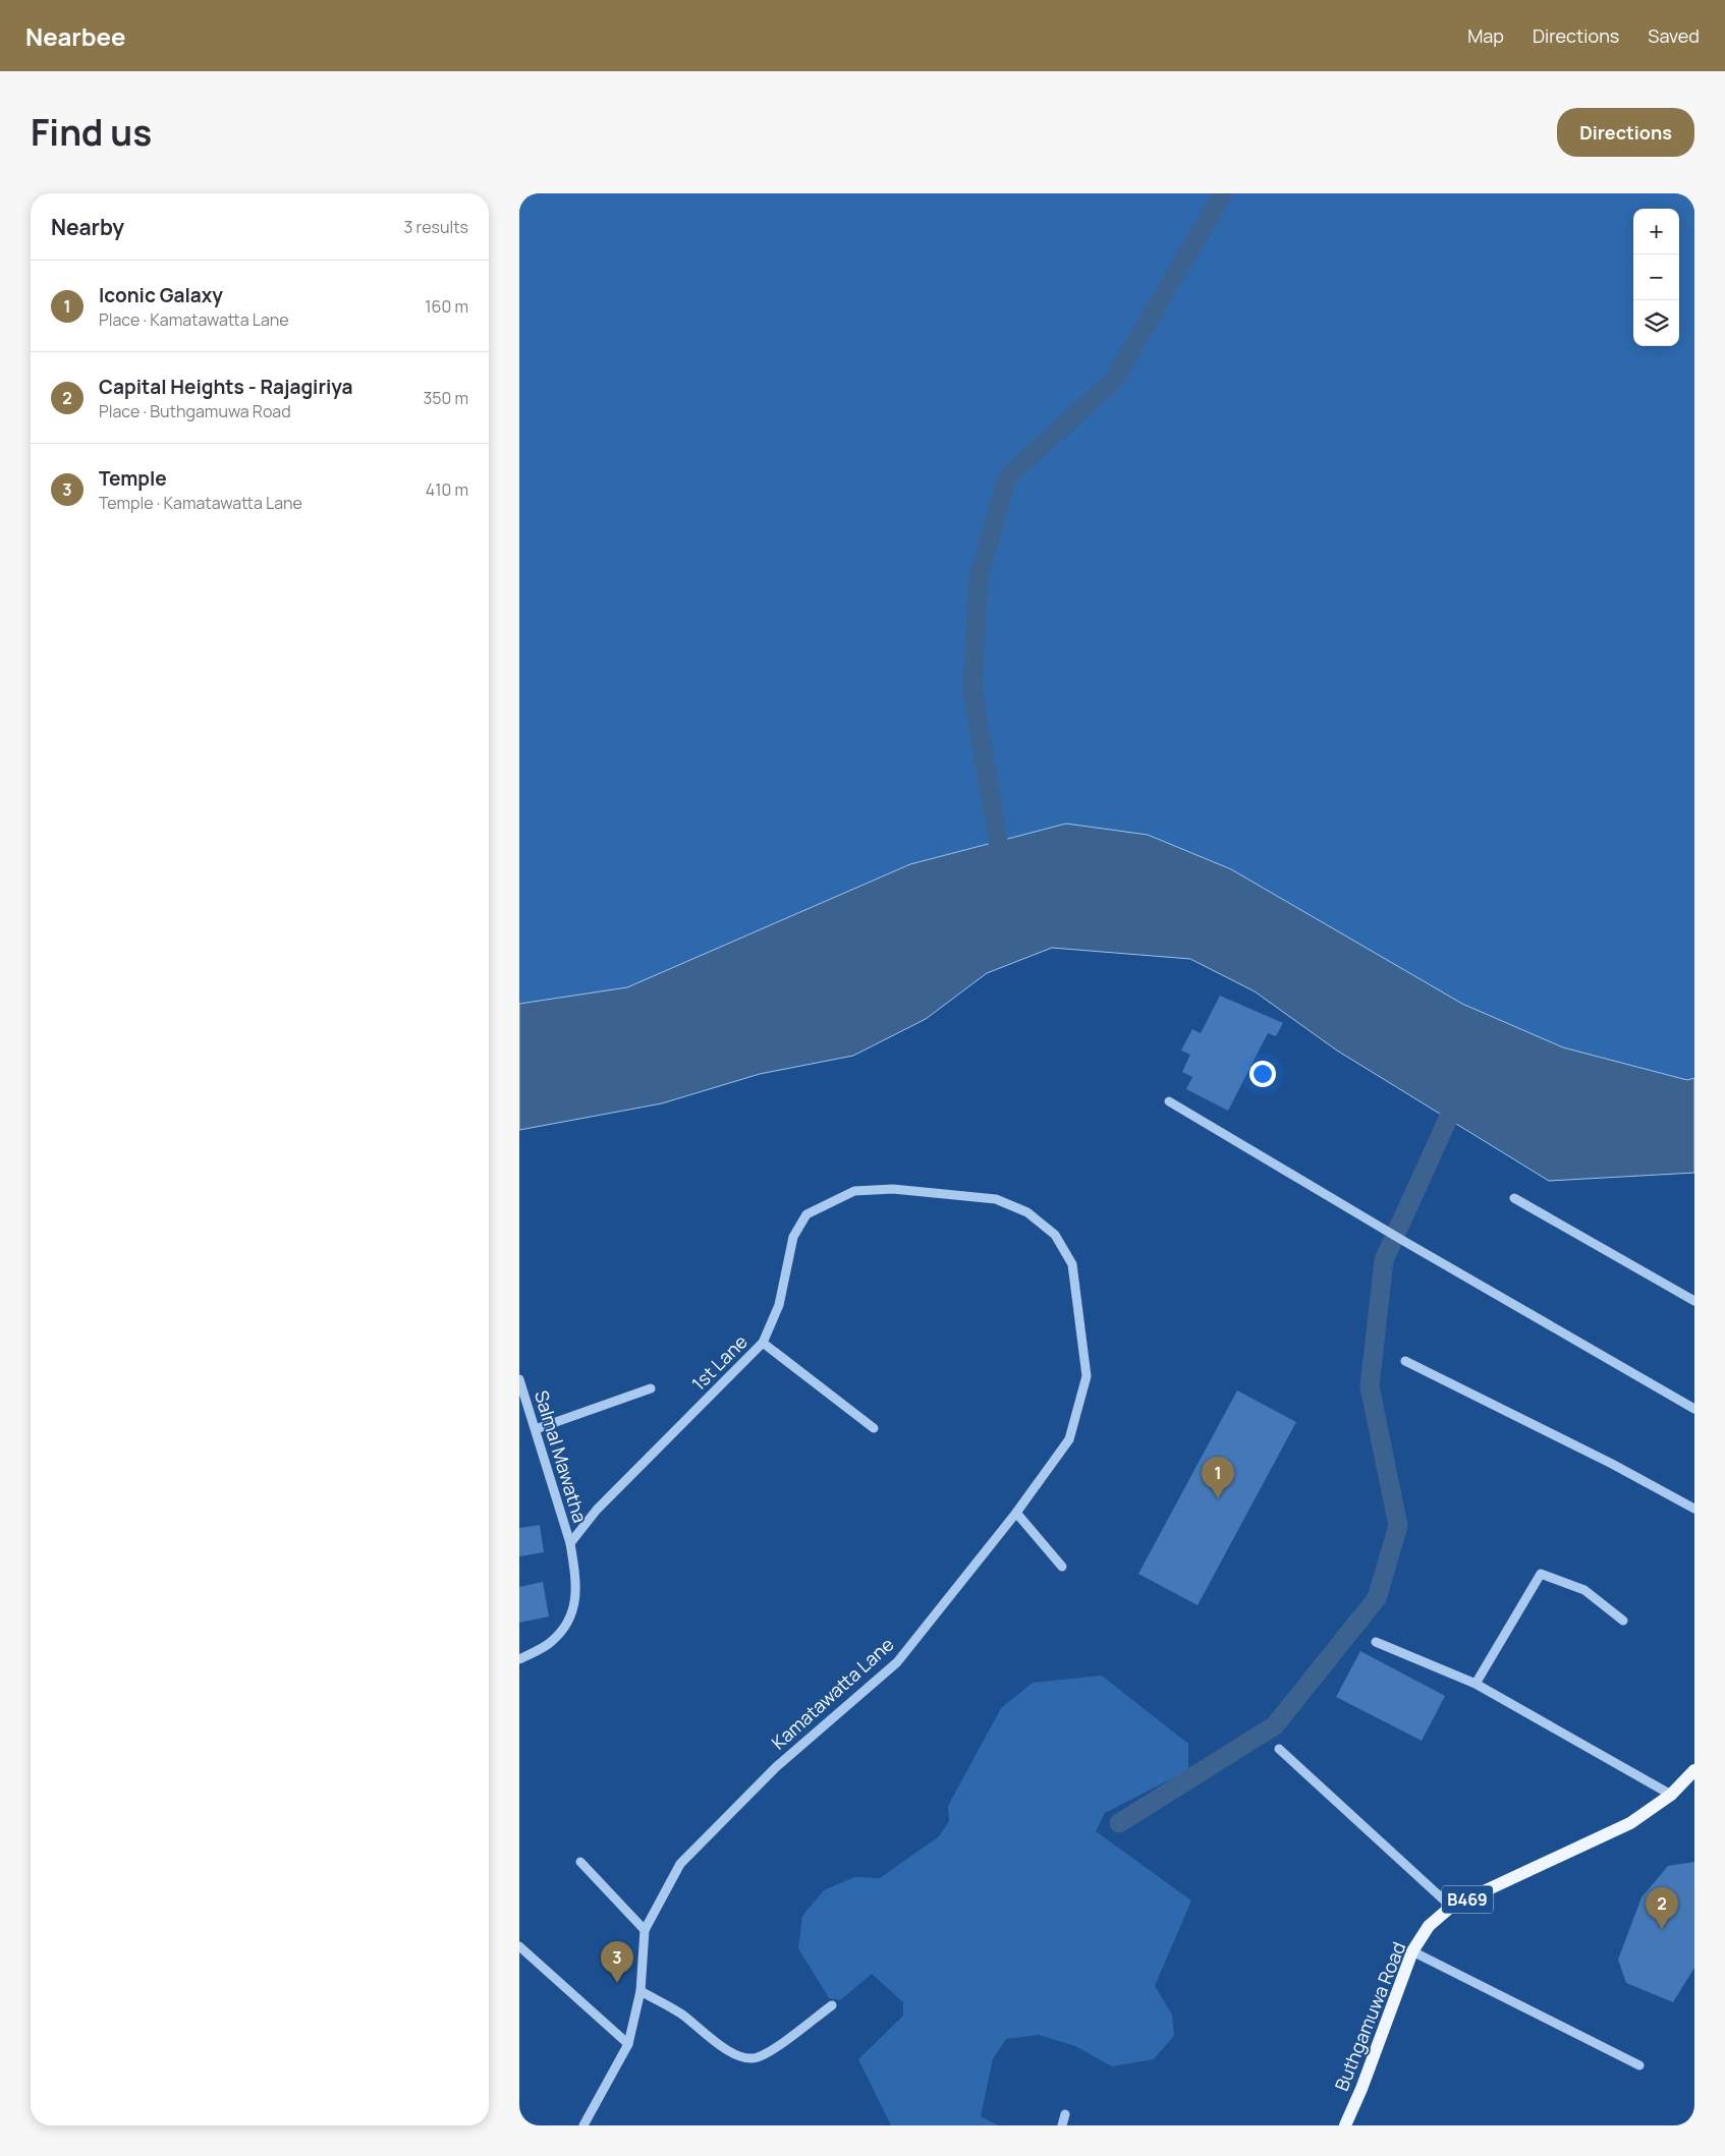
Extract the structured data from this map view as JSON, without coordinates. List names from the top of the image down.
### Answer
{
  "streets": {
    "main road": ["B469", "Buthgamuwa Road"],
    "street": ["1st Lane", "Salmal Mawatha", "Kamatawatta Lane"]
  },
  "crossings": [
    ["1st Lane", "Salmal Mawatha"],
    ["1st Lane", "Kamatawatta Lane"]
  ],
  "page": {
    "header": "Nearbee",
    "nav": ["Map", "Directions", "Saved"],
    "title": "Find us",
    "buttons": "Directions",
    "heading": ["Nearby", "3 results"],
    "map_buttons": ["+", "−"],
    "list": [
      {
        "mark": "1",
        "name": "Iconic Galaxy",
        "note": "Place · Kamatawatta Lane",
        "value": "160 m"
      },
      {
        "mark": "2",
        "name": "Capital Heights - Rajagiriya",
        "note": "Place · Buthgamuwa Road",
        "value": "350 m"
      },
      {
        "mark": "3",
        "name": "Temple",
        "note": "Temple · Kamatawatta Lane",
        "value": "410 m"
      }
    ],
    "pins": ["1", "2", "3"]
  }
}
